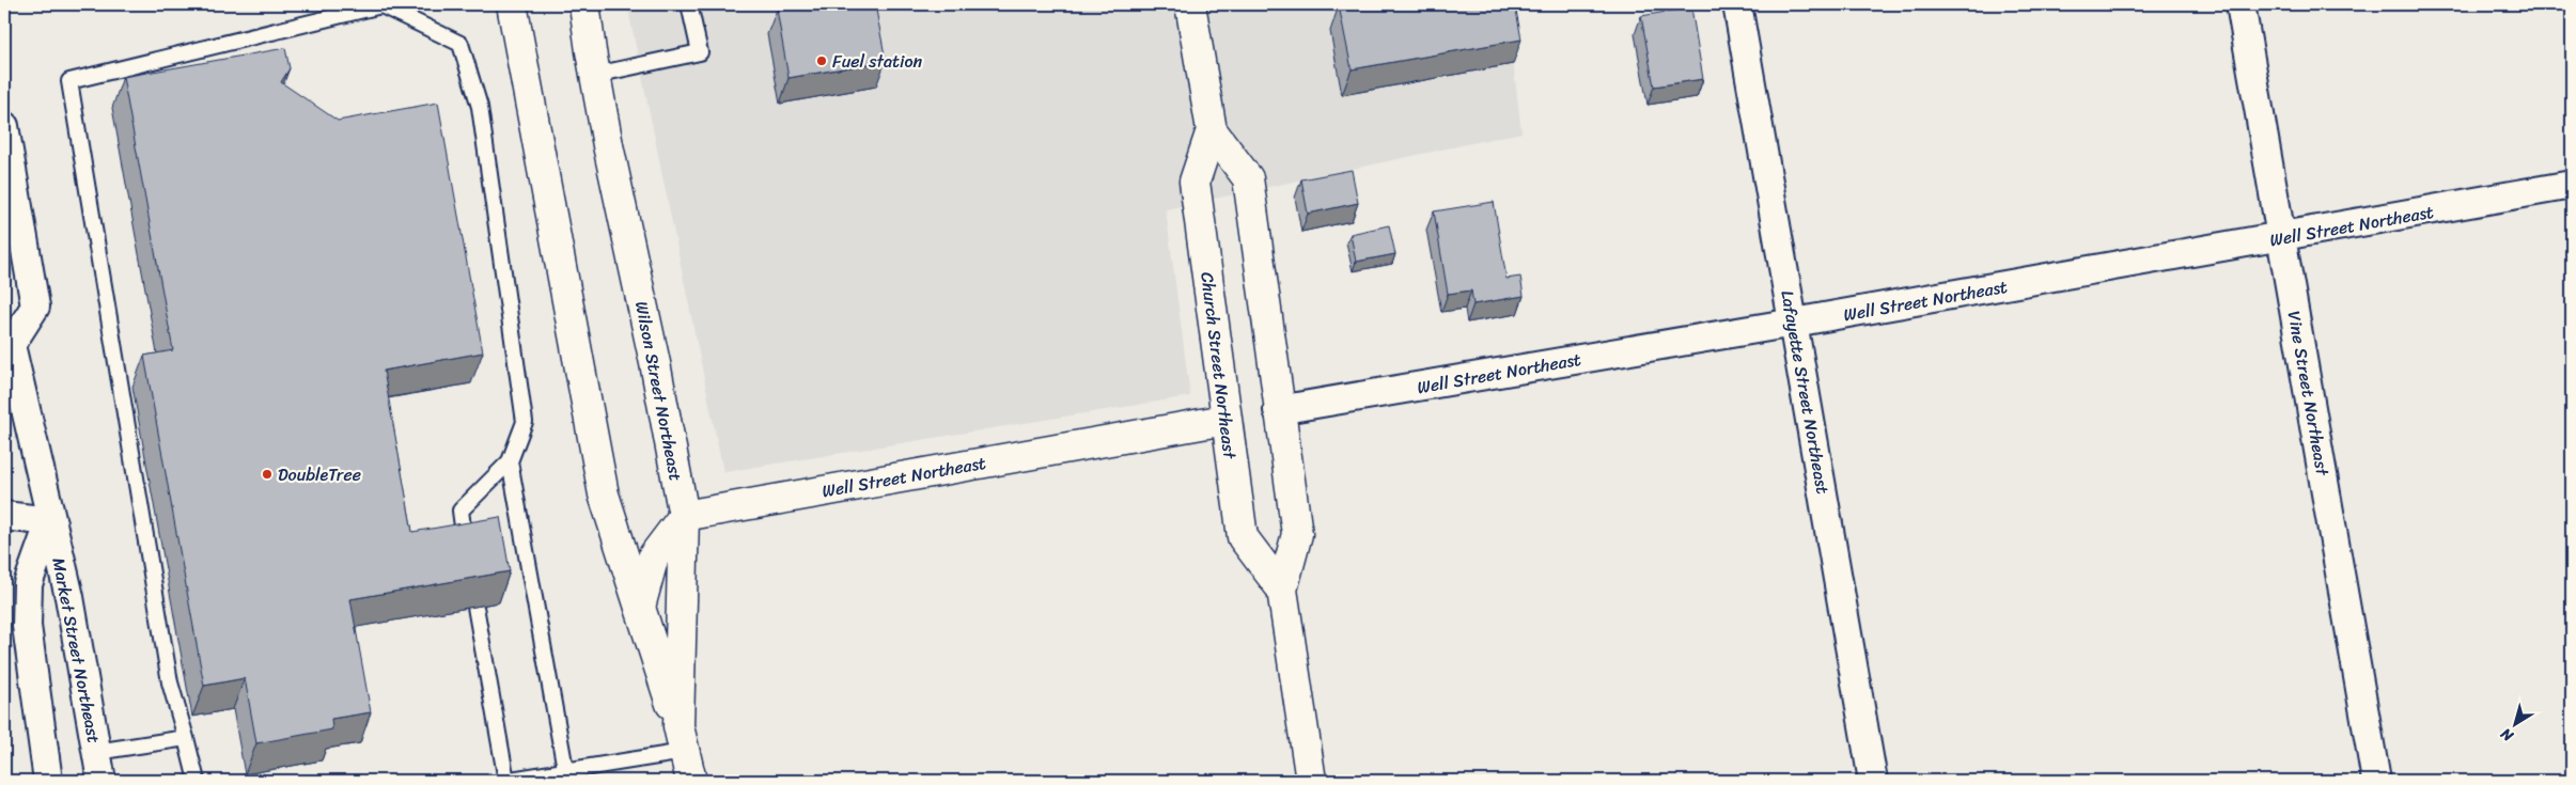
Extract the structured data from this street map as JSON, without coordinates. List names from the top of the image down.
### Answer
{
  "streets": {
    "main road": ["Well Street Northeast", "Church Street Northeast", "Wilson Street Northeast"],
    "street": ["Lafayette Street Northeast", "Vine Street Northeast", "Market Street Northeast"]
  },
  "crossings": [
    ["Well Street Northeast", "Church Street Northeast"],
    ["Well Street Northeast", "Wilson Street Northeast"],
    ["Well Street Northeast", "Lafayette Street Northeast"],
    ["Well Street Northeast", "Vine Street Northeast"]
  ],
  "places": ["Fuel station", "DoubleTree"],
  "north": "bottom left"
}
